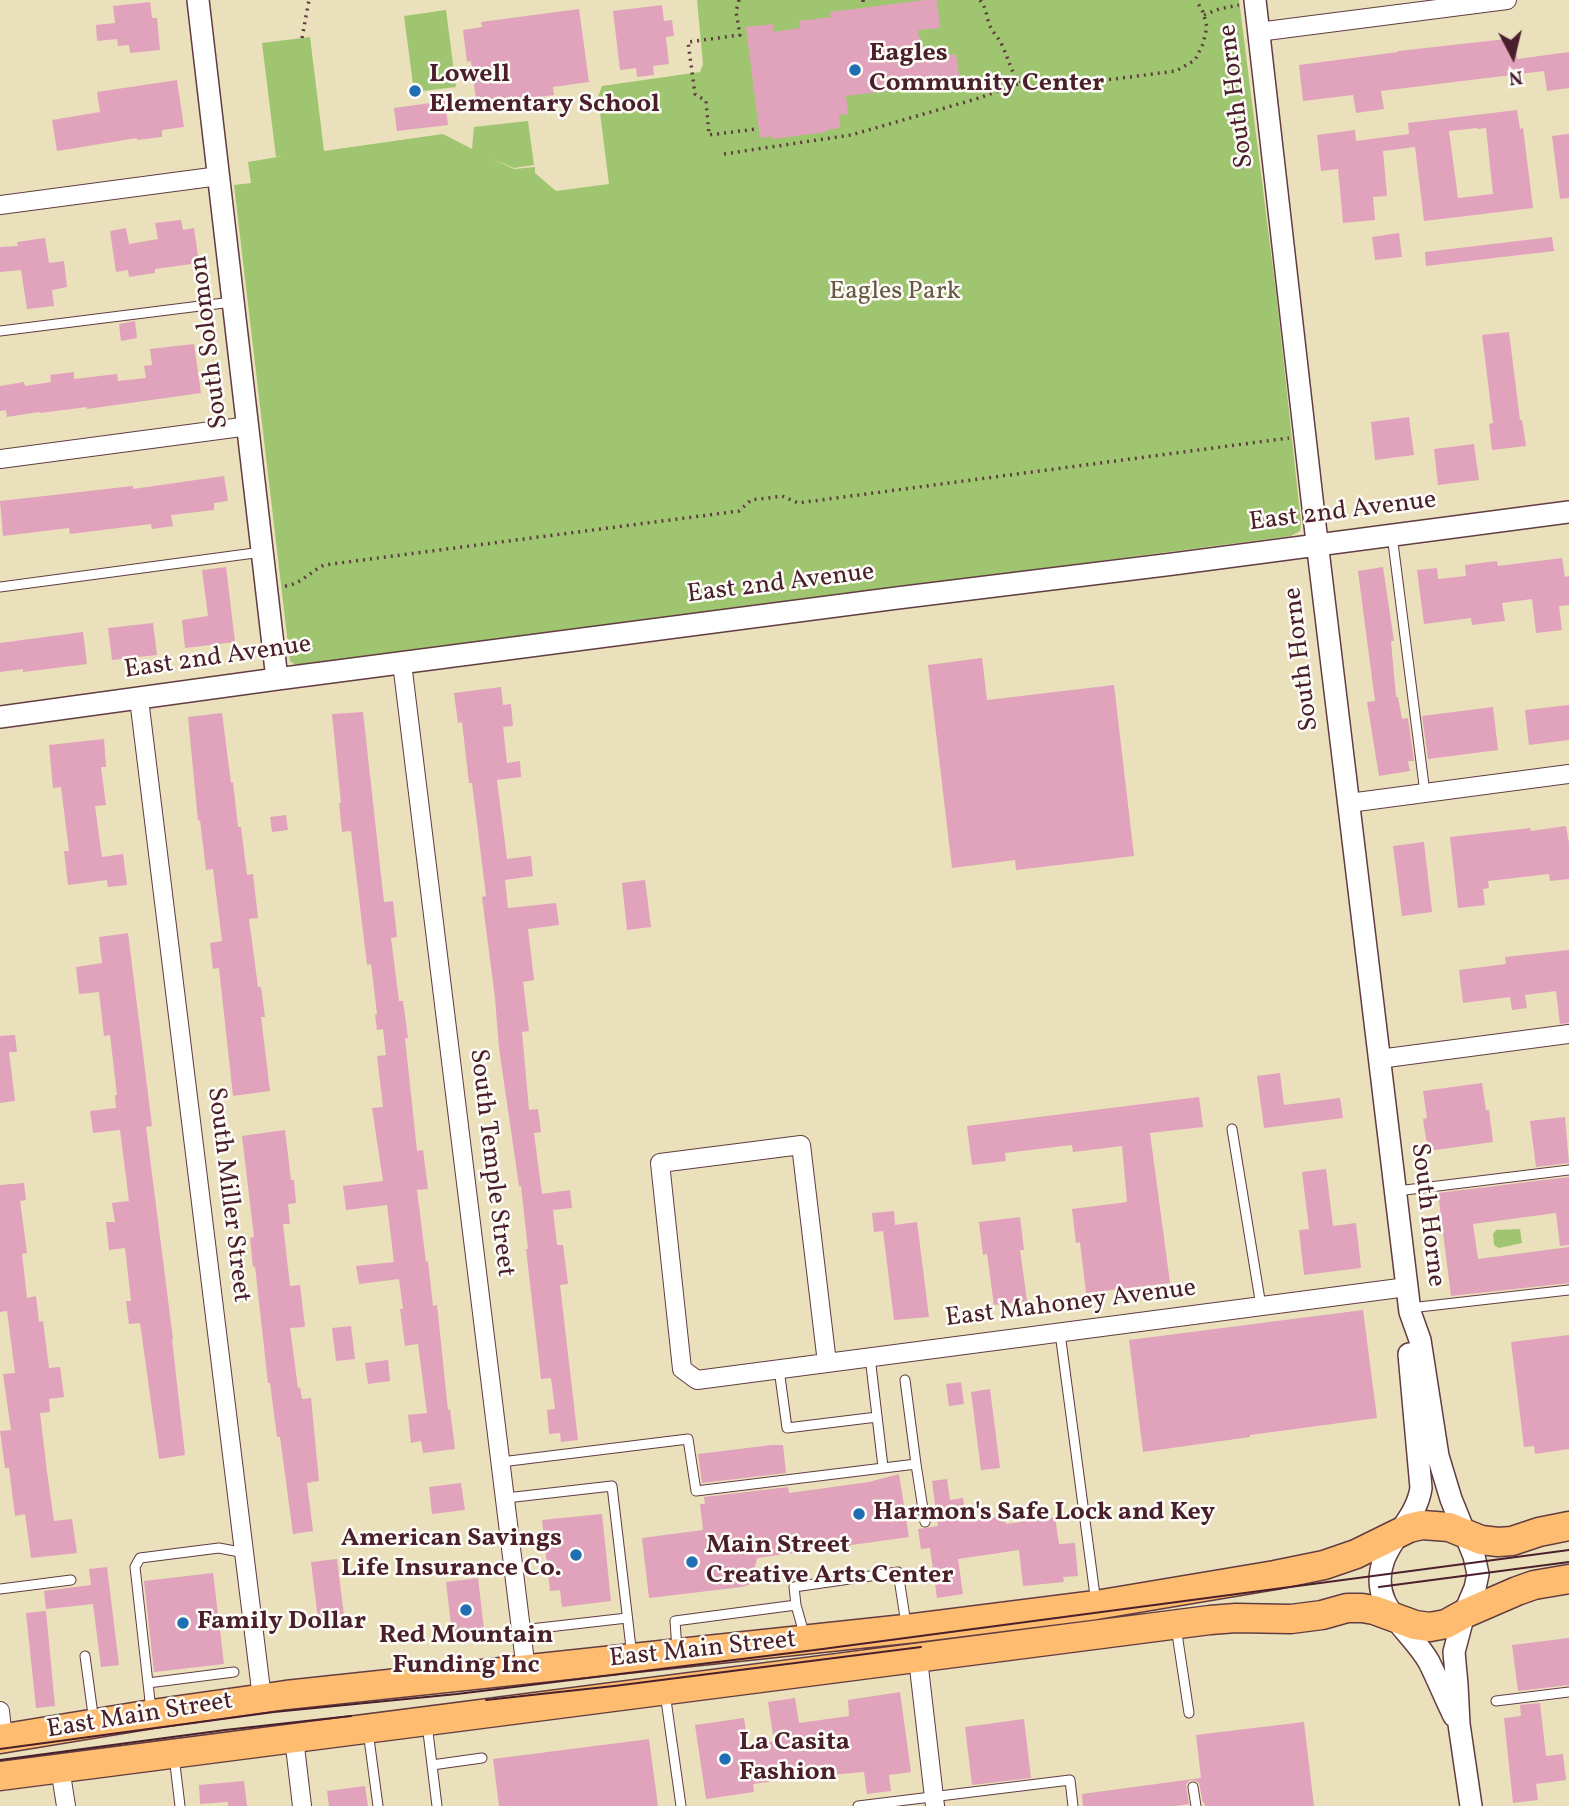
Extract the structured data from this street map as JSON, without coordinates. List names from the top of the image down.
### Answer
{
  "streets": {
    "main road": ["East Main Street"],
    "street": [
      "South Horne",
      "South Solomon",
      "East 2nd Avenue",
      "South Temple Street",
      "South Miller Street",
      "East Mahoney Avenue"
    ]
  },
  "crossings": [
    ["South Horne", "East 2nd Avenue"],
    ["South Horne", "East Mahoney Avenue"],
    ["South Horne", "East Main Street"],
    ["South Solomon", "East 2nd Avenue"],
    ["East 2nd Avenue", "South Temple Street"],
    ["East 2nd Avenue", "South Miller Street"],
    ["South Temple Street", "East Main Street"],
    ["South Miller Street", "East Main Street"]
  ],
  "parks": ["Eagles Park"],
  "places": [
    "Eagles Community Center",
    "Lowell Elementary School",
    "Harmon's Safe Lock and Key",
    "American Savings Life Insurance Co.",
    "Main Street Creative Arts Center",
    "Red Mountain Funding Inc",
    "Family Dollar",
    "La Casita Fashion"
  ],
  "north": "bottom"
}
